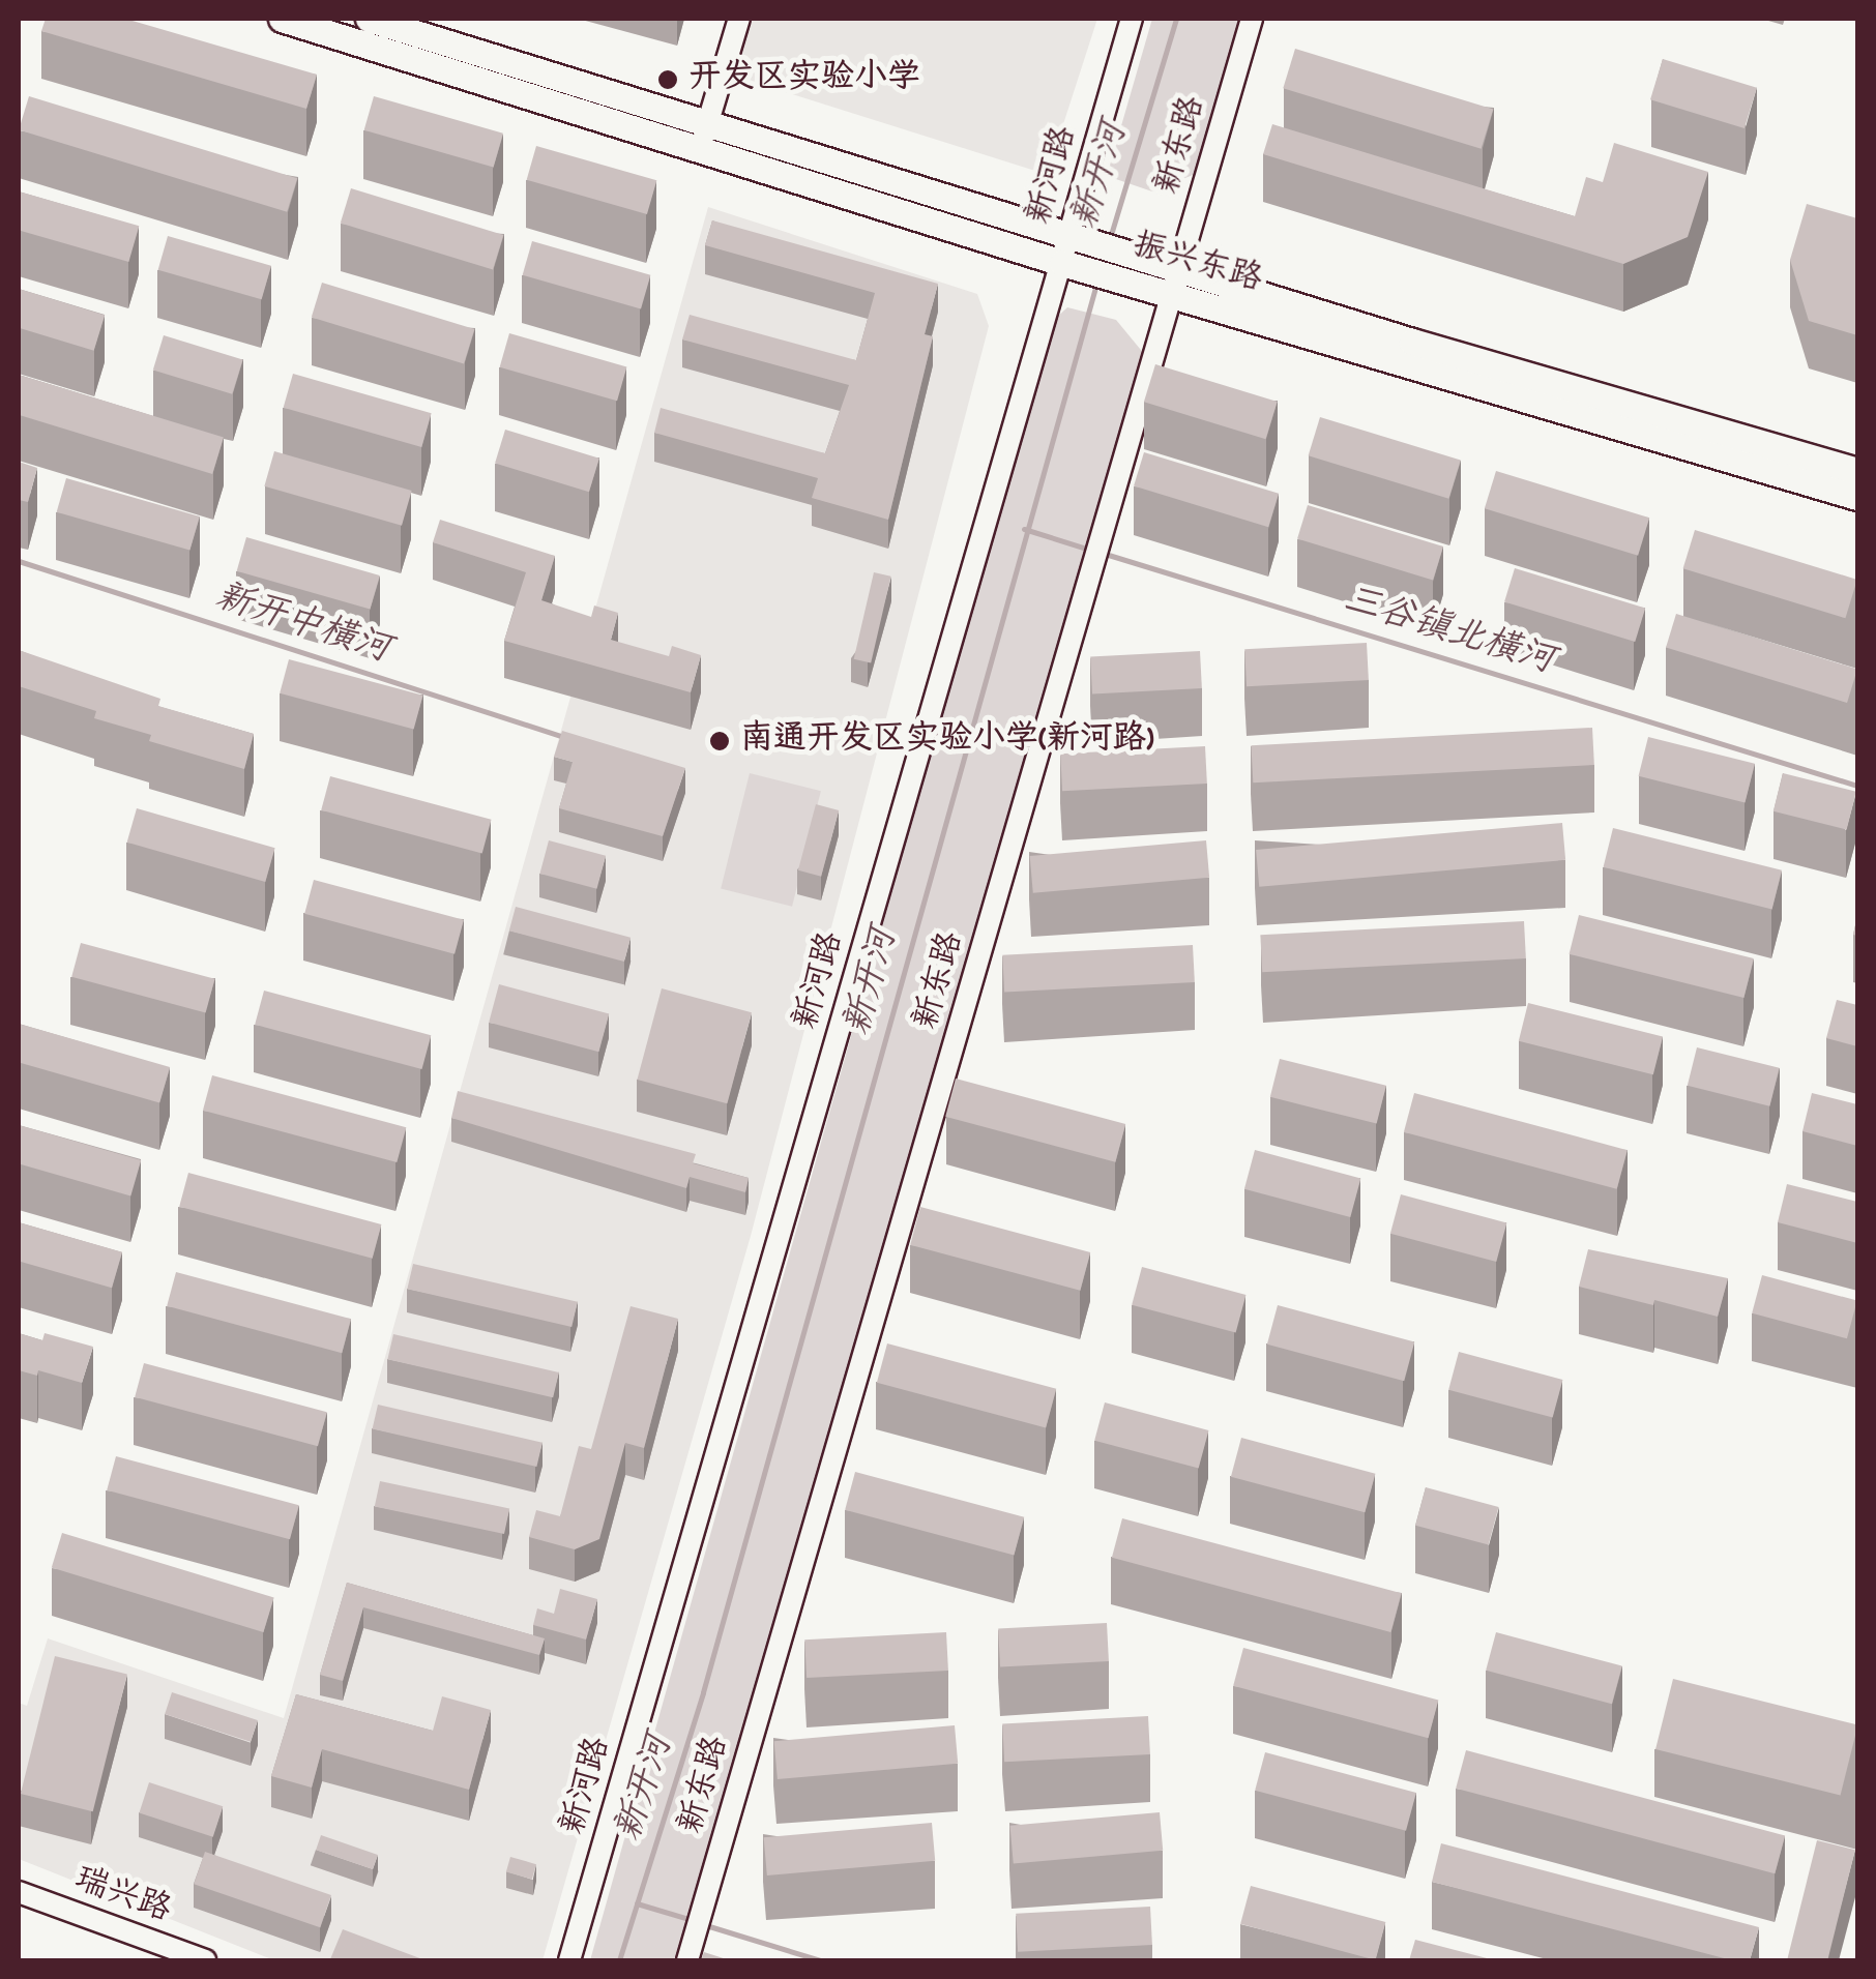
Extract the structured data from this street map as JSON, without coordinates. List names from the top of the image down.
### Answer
{
  "streets": {
    "main road": ["振兴东路"],
    "street": ["新东路", "新河路", "瑞兴路"]
  },
  "crossings": [
    ["新东路", "振兴东路"],
    ["新河路", "振兴东路"]
  ],
  "water": ["新开河", "新开中横河", "三谷镇北横河"],
  "places": ["开发区实验小学", "南通开发区实验小学(新河路)"]
}
